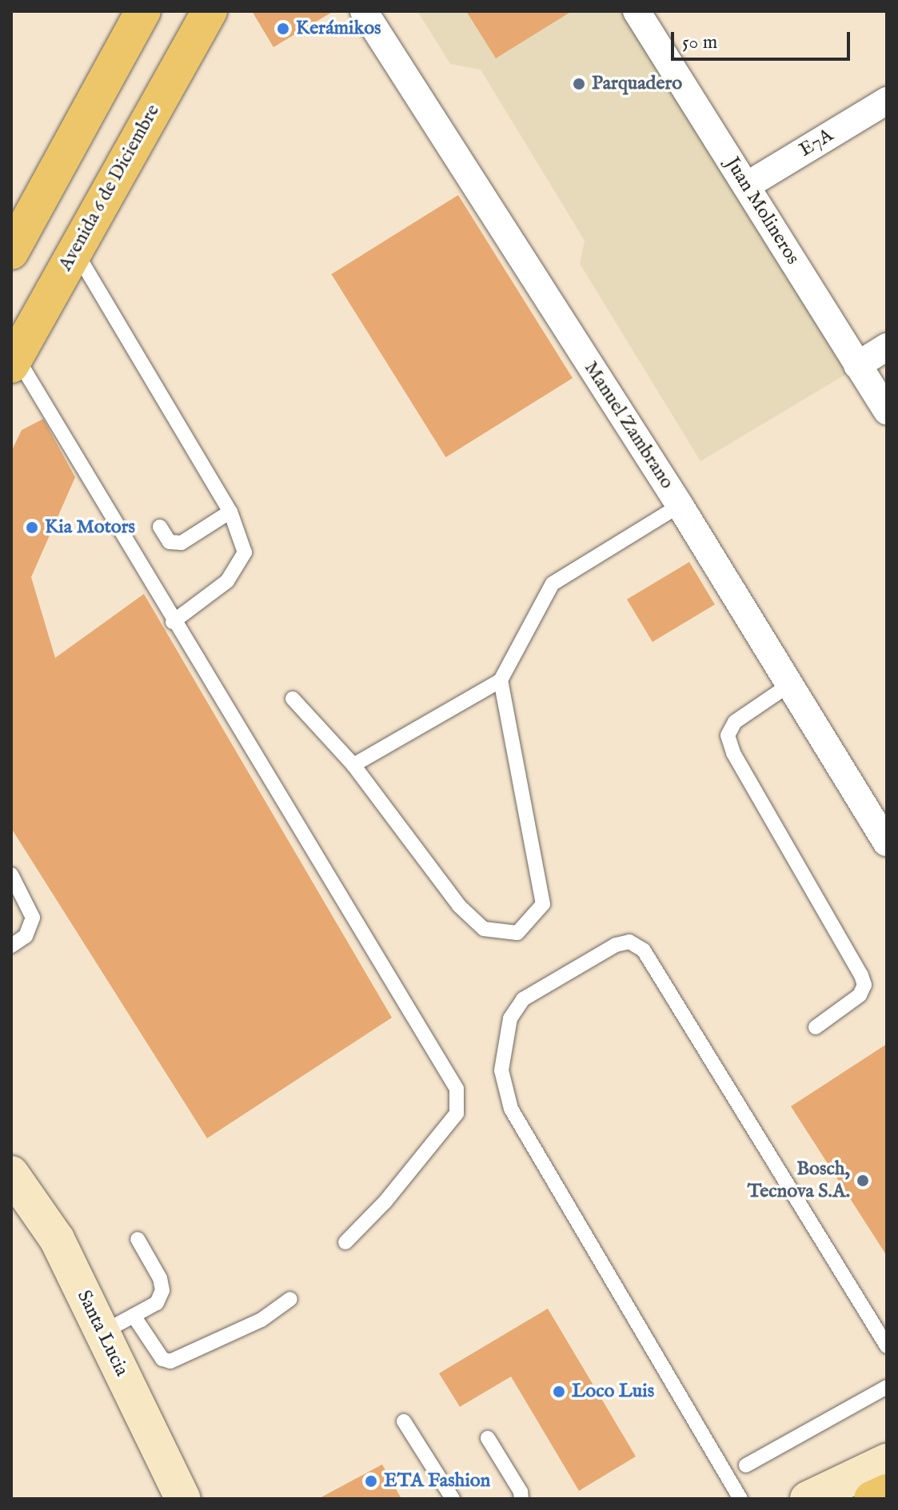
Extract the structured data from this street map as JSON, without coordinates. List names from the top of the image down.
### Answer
{
  "streets": {
    "main road": ["Avenida 6 de Diciembre"],
    "street": [
      "E7A",
      "Juan Molineros",
      "Manuel Zambrano",
      "Santa Lucia"
    ]
  },
  "crossings": [
    ["E7A", "Juan Molineros"]
  ],
  "places": [
    "Kerámikos",
    "Parquadero",
    "Kia Motors",
    "Bosch, Tecnova S.A.",
    "Loco Luis",
    "ETA Fashion"
  ],
  "scale_bar": "50 m"
}
